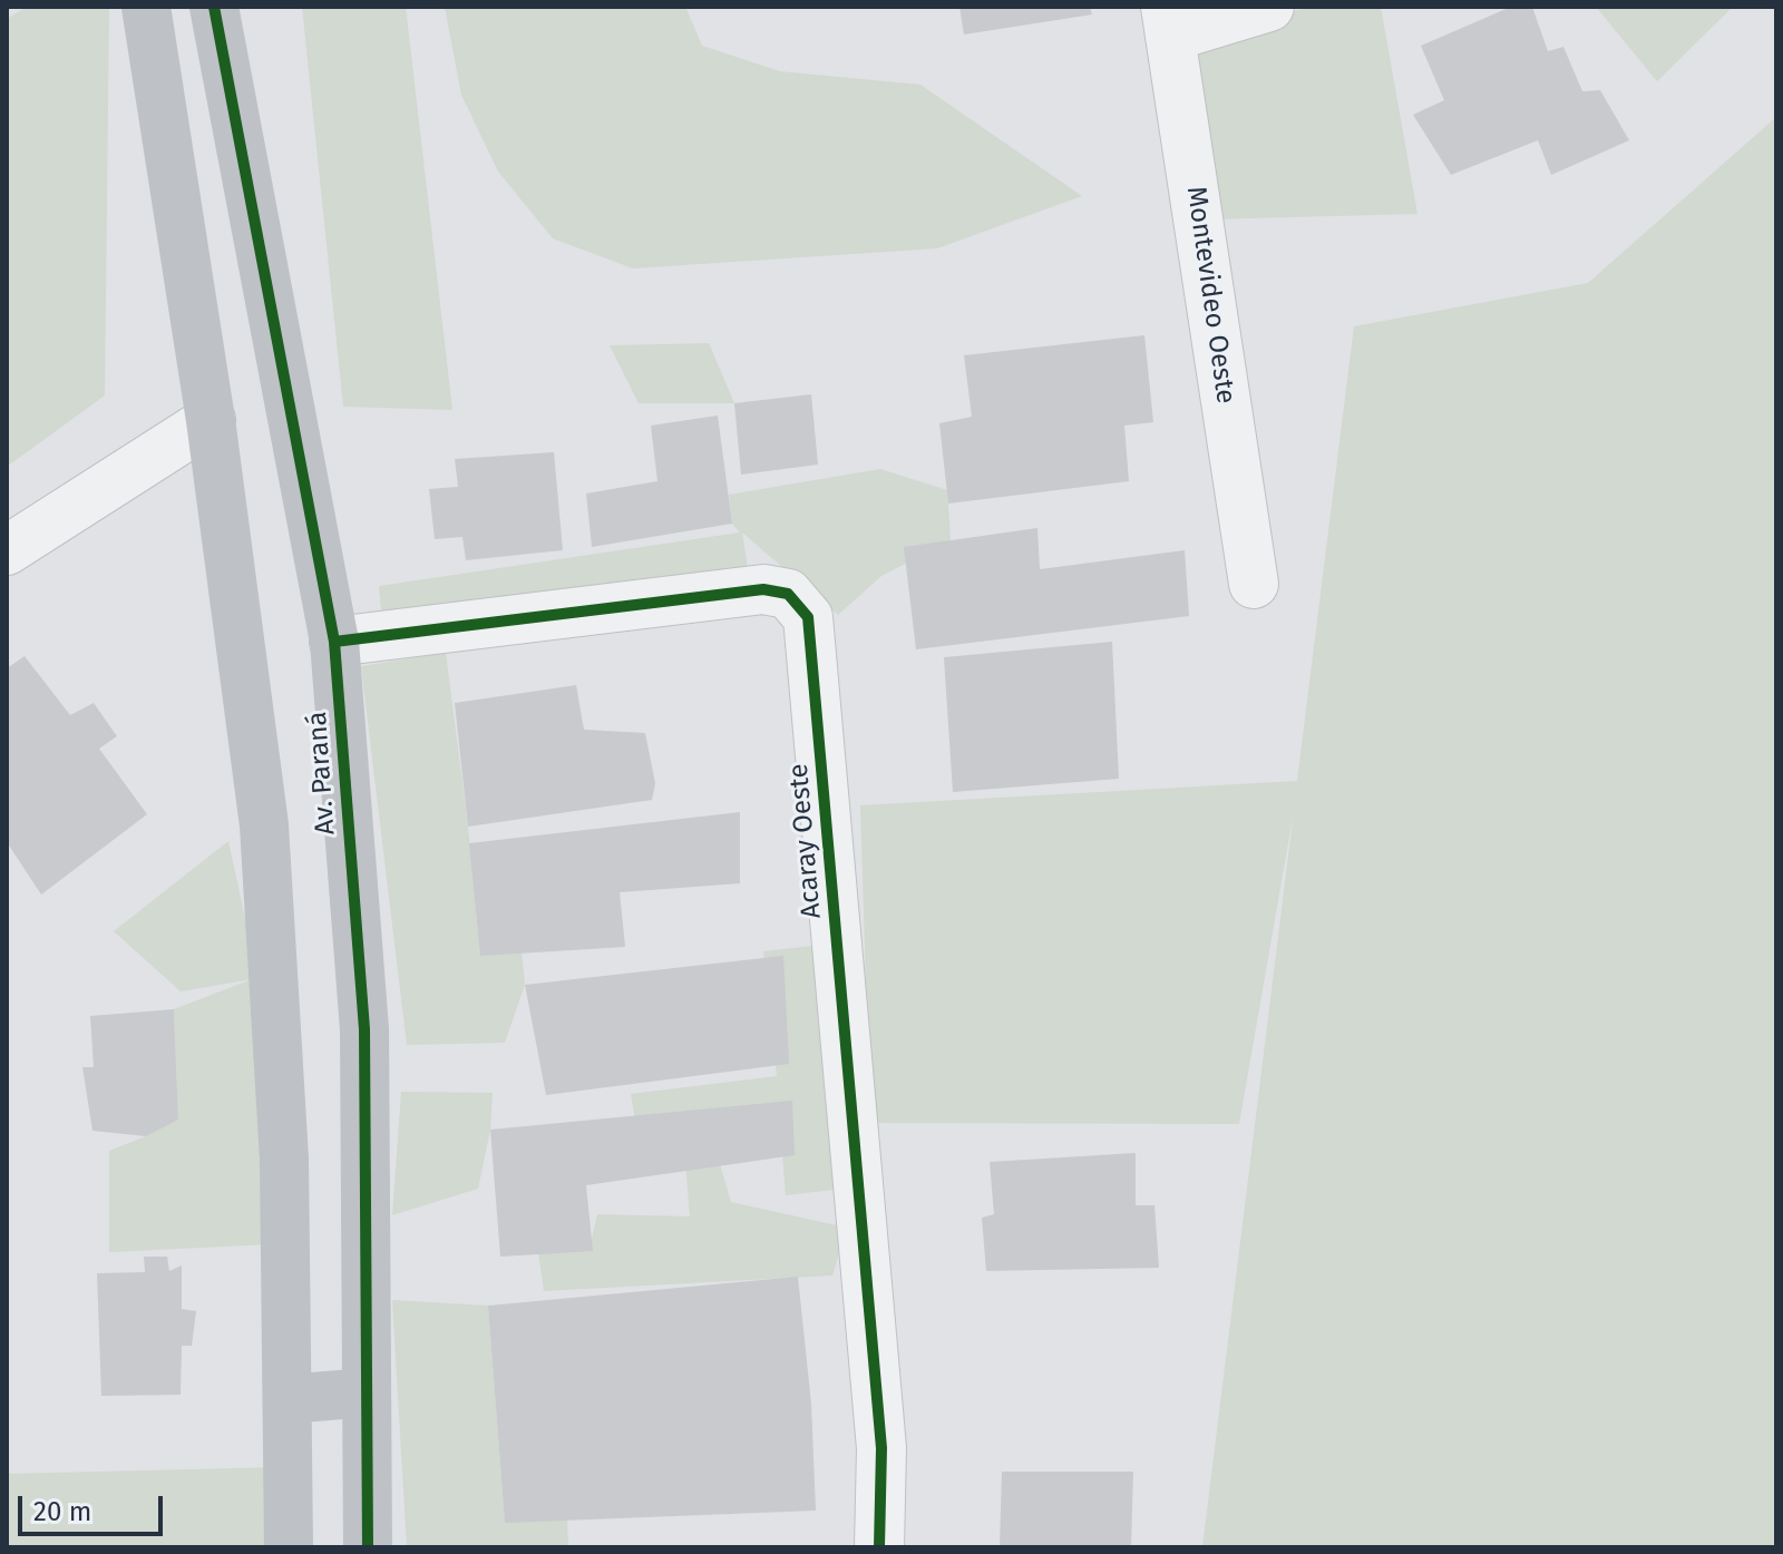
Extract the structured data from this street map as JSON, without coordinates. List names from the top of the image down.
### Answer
{
  "streets": {
    "street": ["Montevideo Oeste", "Av. Paraná", "Acaray Oeste"]
  },
  "crossings": [
    ["Av. Paraná", "Acaray Oeste"]
  ],
  "scale_bar": "20 m"
}
